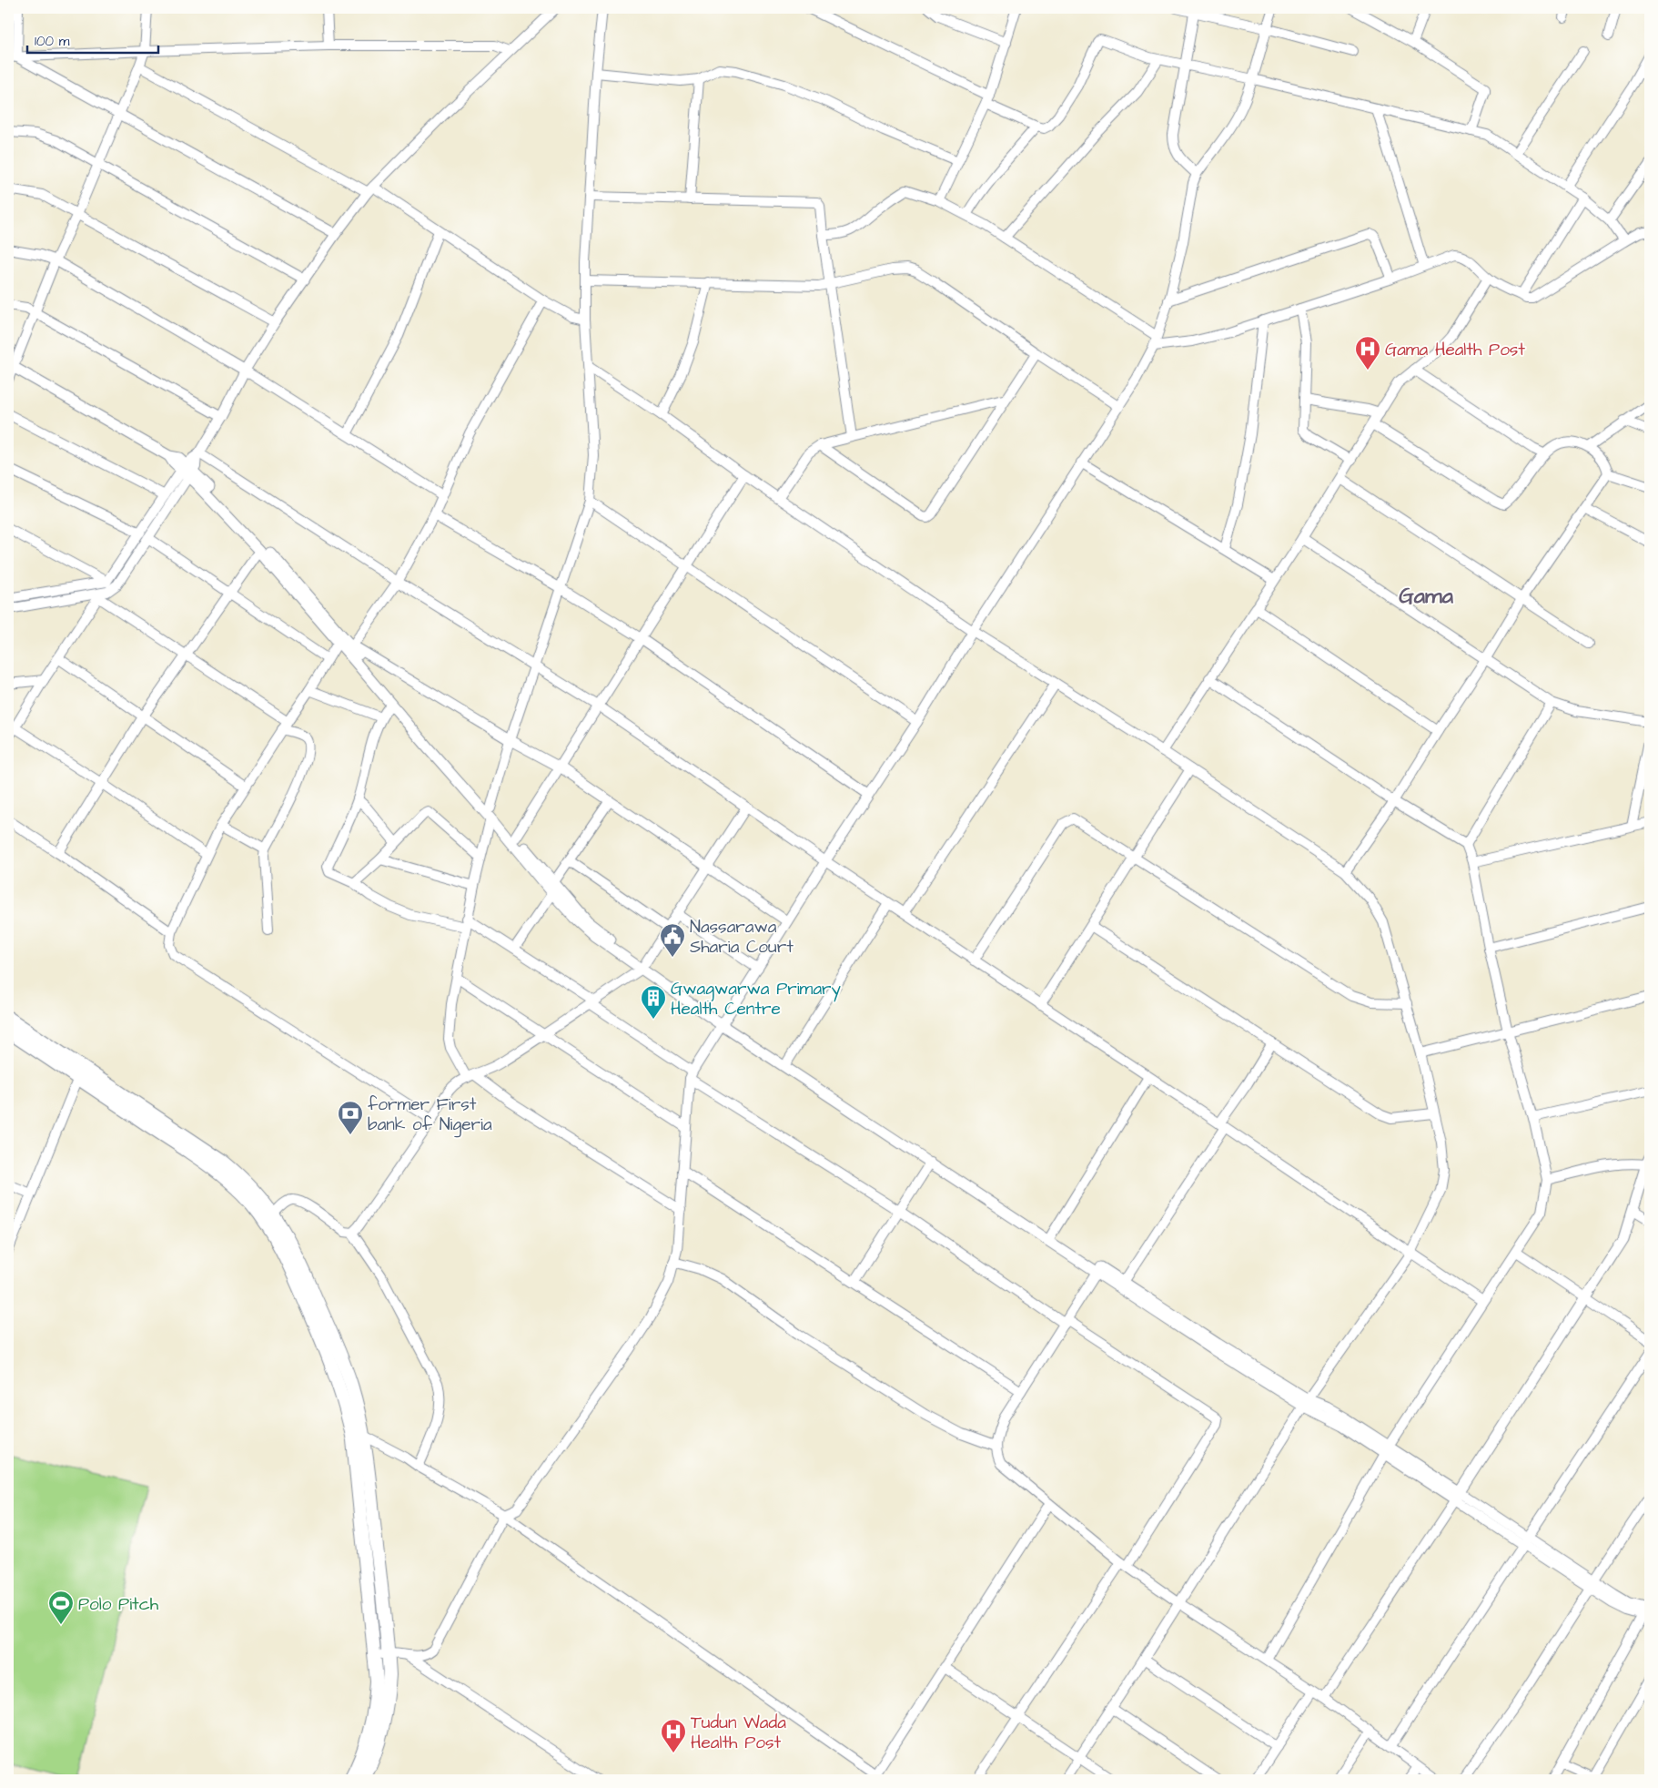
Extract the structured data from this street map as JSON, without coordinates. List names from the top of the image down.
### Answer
{
  "districts": ["Gama"],
  "places": {
    "hospital": ["Gama Health Post", "Tudun Wada Health Post"],
    "public building": ["Nassarawa Sharia Court"],
    "building": ["Gwagwarwa Primary Health Centre"],
    "bank": ["former First bank of Nigeria"],
    "sports": ["Polo Pitch"]
  },
  "scale_bar": "100 m"
}
